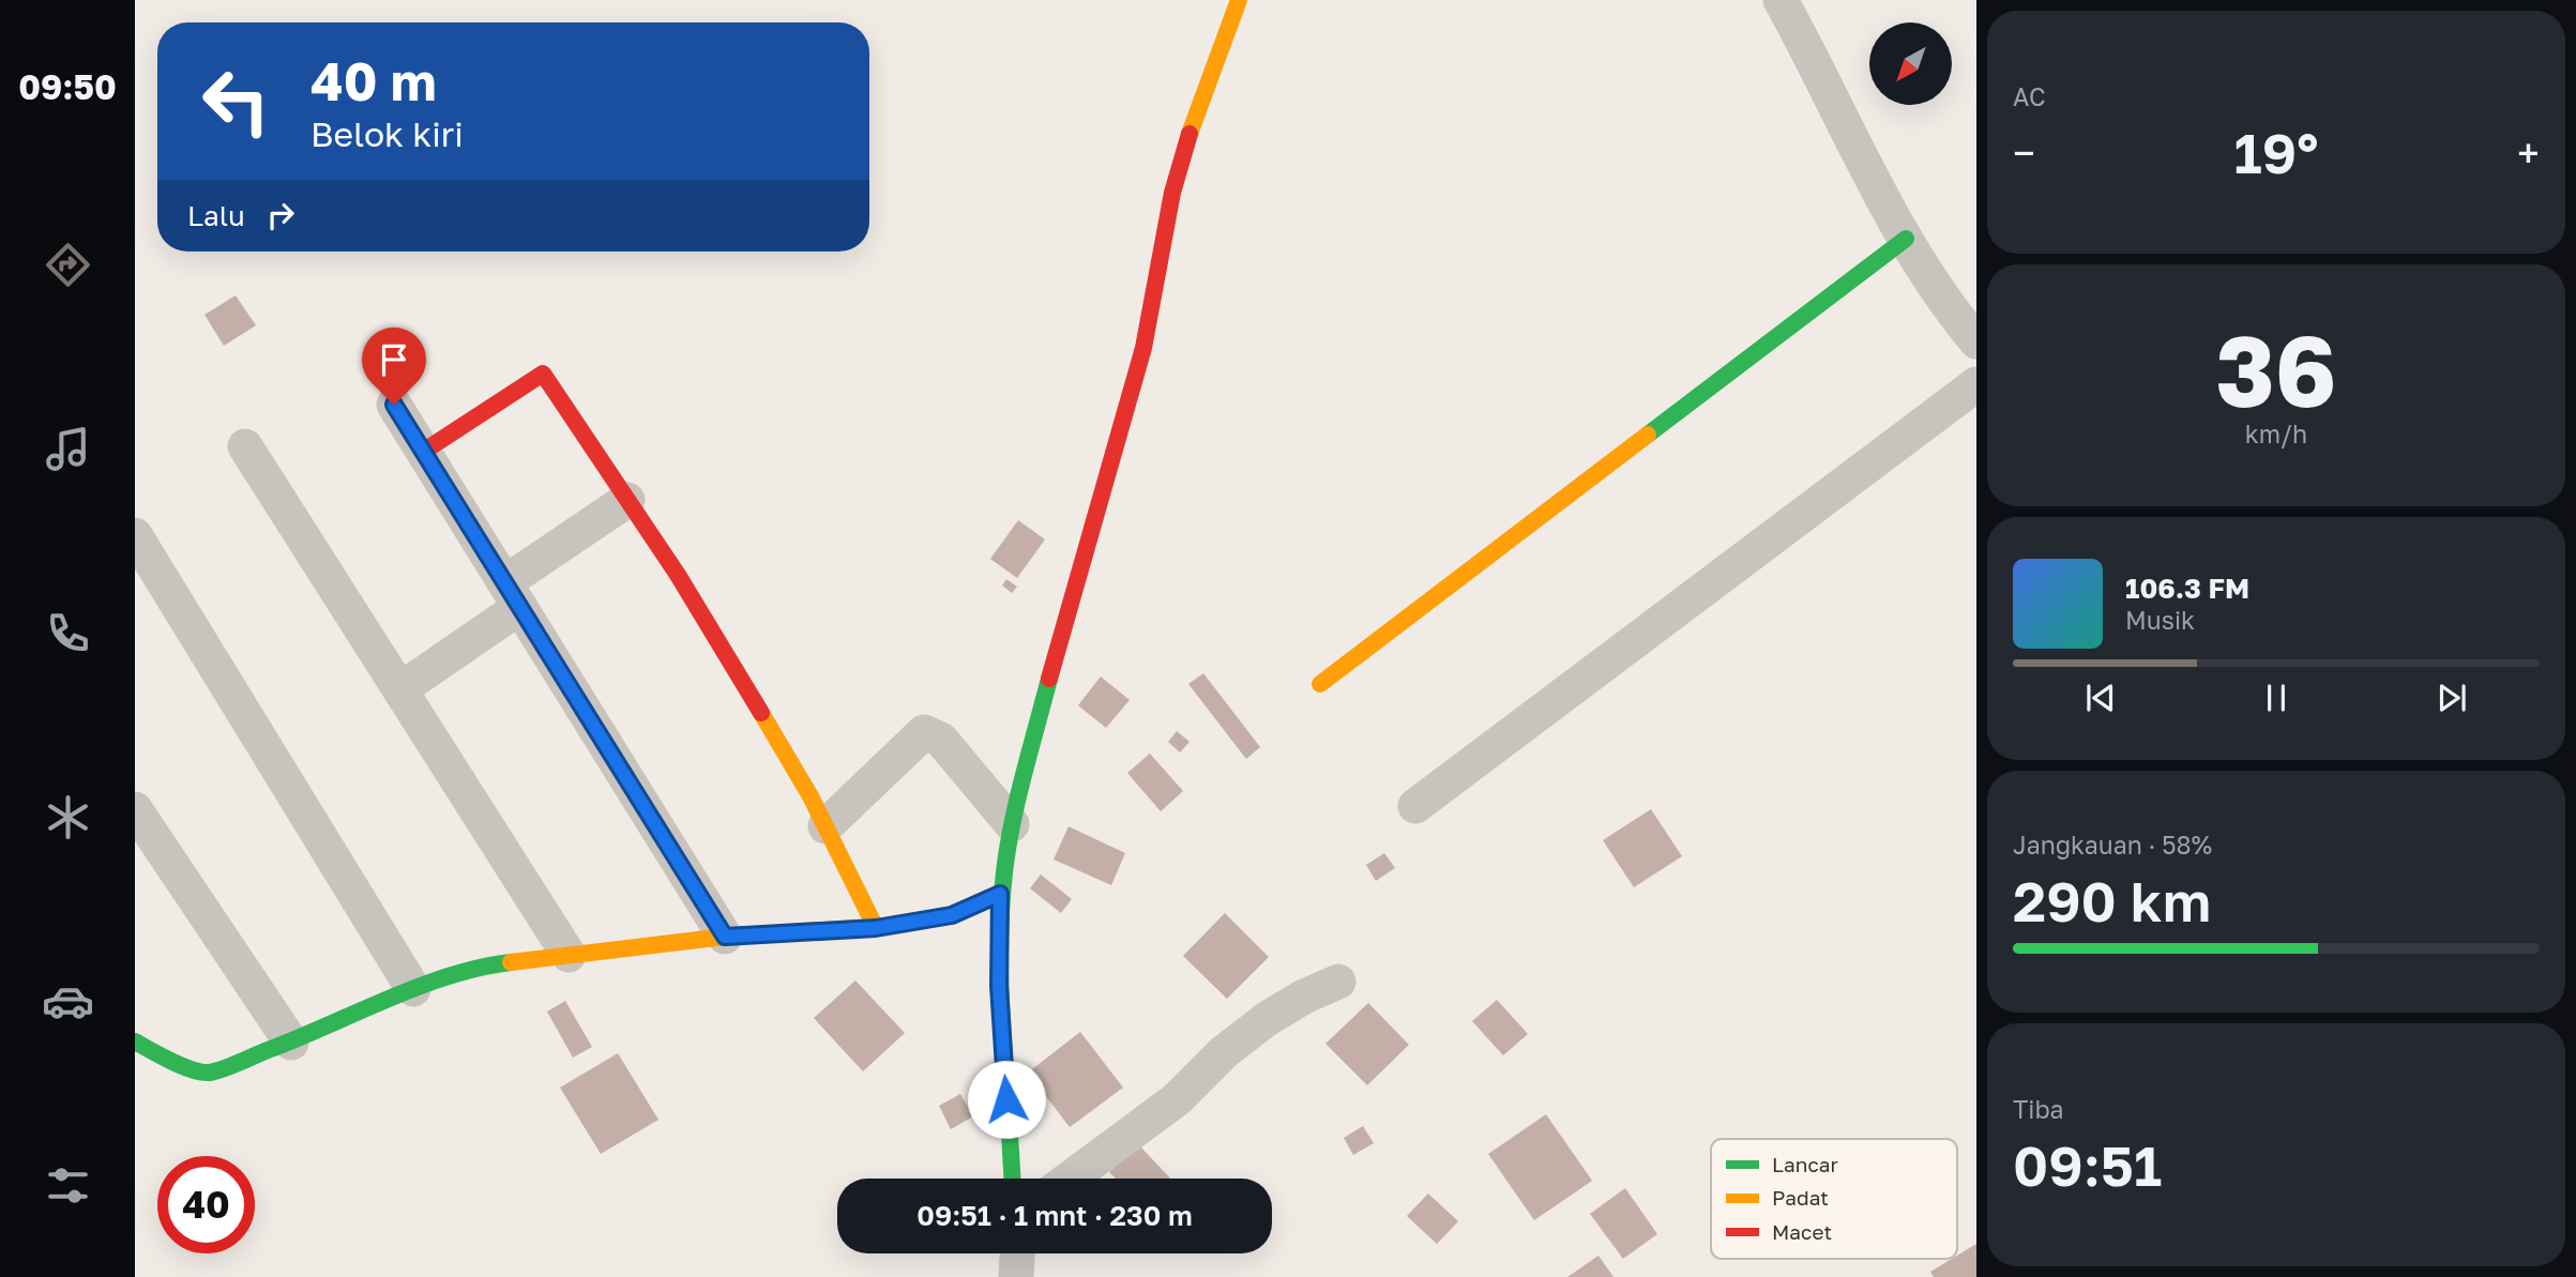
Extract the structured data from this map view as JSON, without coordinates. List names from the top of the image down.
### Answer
{
  "legend": ["Lancar", "Padat", "Macet"],
  "north": "bottom left",
  "page": {
    "tabs": "09:50",
    "tile": [
      "AC",
      ["36", "km/h"],
      ["Jangkauan · 58%", "290 km"],
      ["Tiba", "09:51"]
    ],
    "turn": ["40 m", "Belok kiri"],
    "heat": ["−", "19°", "+"],
    "then": "Lalu",
    "song": ["106.3 FM", "Musik"],
    "limit": "40",
    "trip": "09:51 · 1 mnt · 230 m"
  }
}
